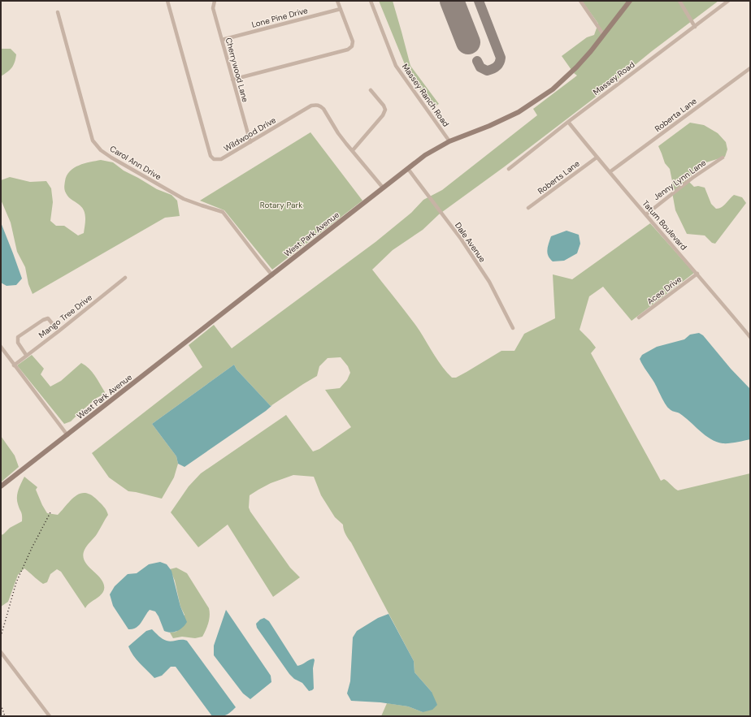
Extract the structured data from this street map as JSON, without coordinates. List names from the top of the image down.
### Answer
{
  "streets": {
    "street": [
      "Lone Pine Drive",
      "Cherrywood Lane",
      "Massey Road",
      "Massey Ranch Road",
      "Roberta Lane",
      "Wildwood Drive",
      "Carol Ann Drive",
      "Roberts Lane",
      "Jenny Lynn Lane",
      "Tatum Boulevard",
      "West Park Avenue",
      "Dale Avenue",
      "Acee Drive",
      "Mango Tree Drive"
    ]
  },
  "crossings": [
    ["Lone Pine Drive", "Cherrywood Lane"],
    ["Cherrywood Lane", "Wildwood Drive"],
    ["Massey Road", "Tatum Boulevard"],
    ["Massey Ranch Road", "West Park Avenue"],
    ["Roberta Lane", "Tatum Boulevard"],
    ["Carol Ann Drive", "West Park Avenue"],
    ["Roberts Lane", "Tatum Boulevard"],
    ["Jenny Lynn Lane", "Tatum Boulevard"],
    ["Tatum Boulevard", "Acee Drive"],
    ["West Park Avenue", "Dale Avenue"]
  ],
  "parks": ["Rotary Park"]
}
